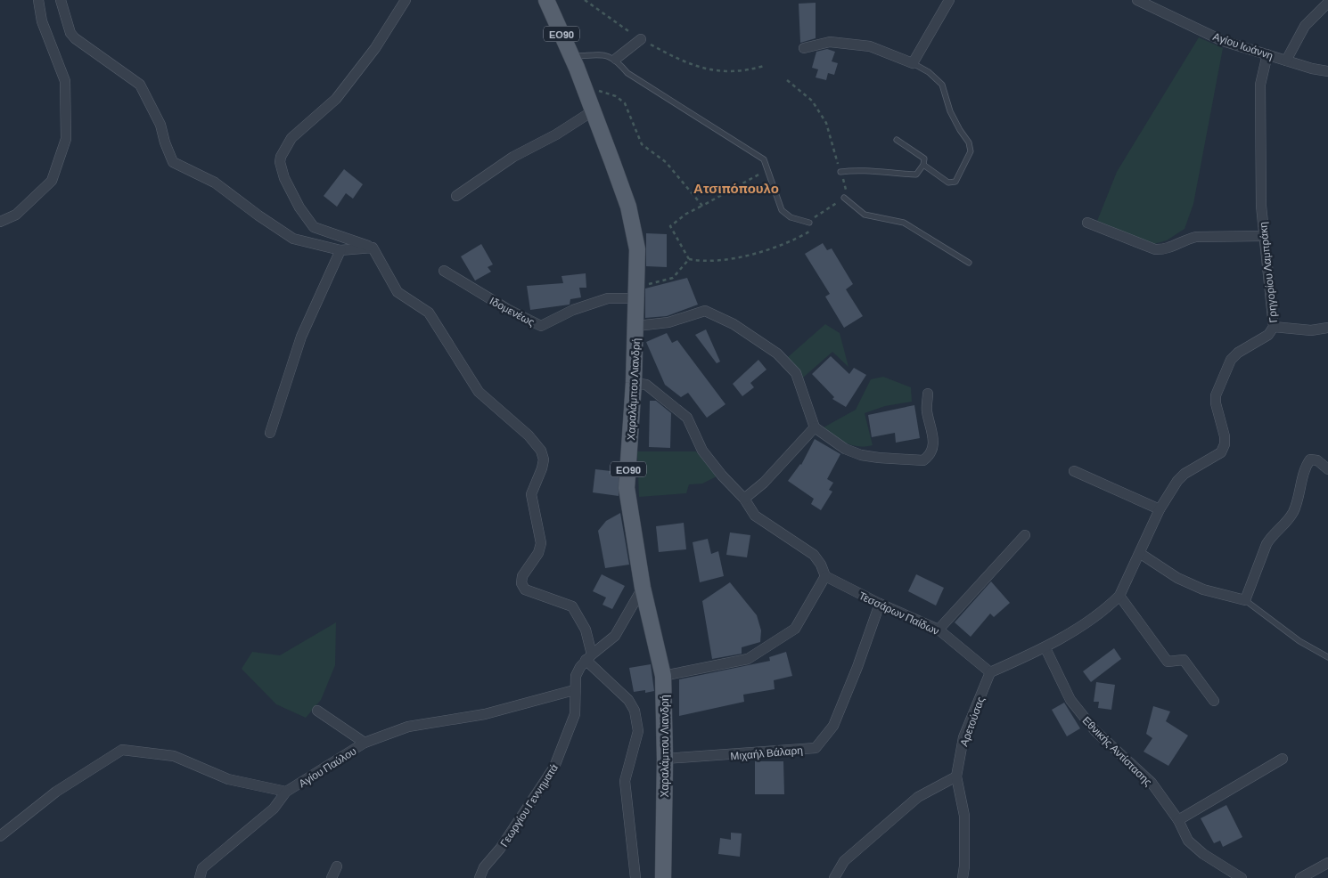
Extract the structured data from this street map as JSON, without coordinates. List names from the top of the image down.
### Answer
{
  "streets": {
    "main road": ["ΕΟ90", "Χαραλάμπου Λιανδρή"],
    "street": [
      "Αγίου Ιωάννη",
      "Γρηγορίου Λαμπράκη",
      "Ιδομενέως",
      "Τεσσάρων Παίδων",
      "Αρετούσας",
      "Εθνικής Αντίστασης",
      "Μιχαήλ Βάλαρη",
      "Αγίου Παύλου",
      "Γεωργίου Γεννηματά"
    ]
  },
  "crossings": [
    ["ΕΟ90", "Χαραλάμπου Λιανδρή"],
    ["Αγίου Ιωάννη", "Γρηγορίου Λαμπράκη"],
    ["Γρηγορίου Λαμπράκη", "Τεσσάρων Παίδων"],
    ["Γρηγορίου Λαμπράκη", "Αρετούσας"],
    ["Γρηγορίου Λαμπράκη", "Εθνικής Αντίστασης"],
    ["Ιδομενέως", "Χαραλάμπου Λιανδρή"],
    ["Χαραλάμπου Λιανδρή", "Μιχαήλ Βάλαρη"],
    ["Τεσσάρων Παίδων", "Αρετούσας"],
    ["Τεσσάρων Παίδων", "Μιχαήλ Βάλαρη"],
    ["Αγίου Παύλου", "Γεωργίου Γεννηματά"]
  ],
  "districts": ["Ατσιπόπουλο"]
}
